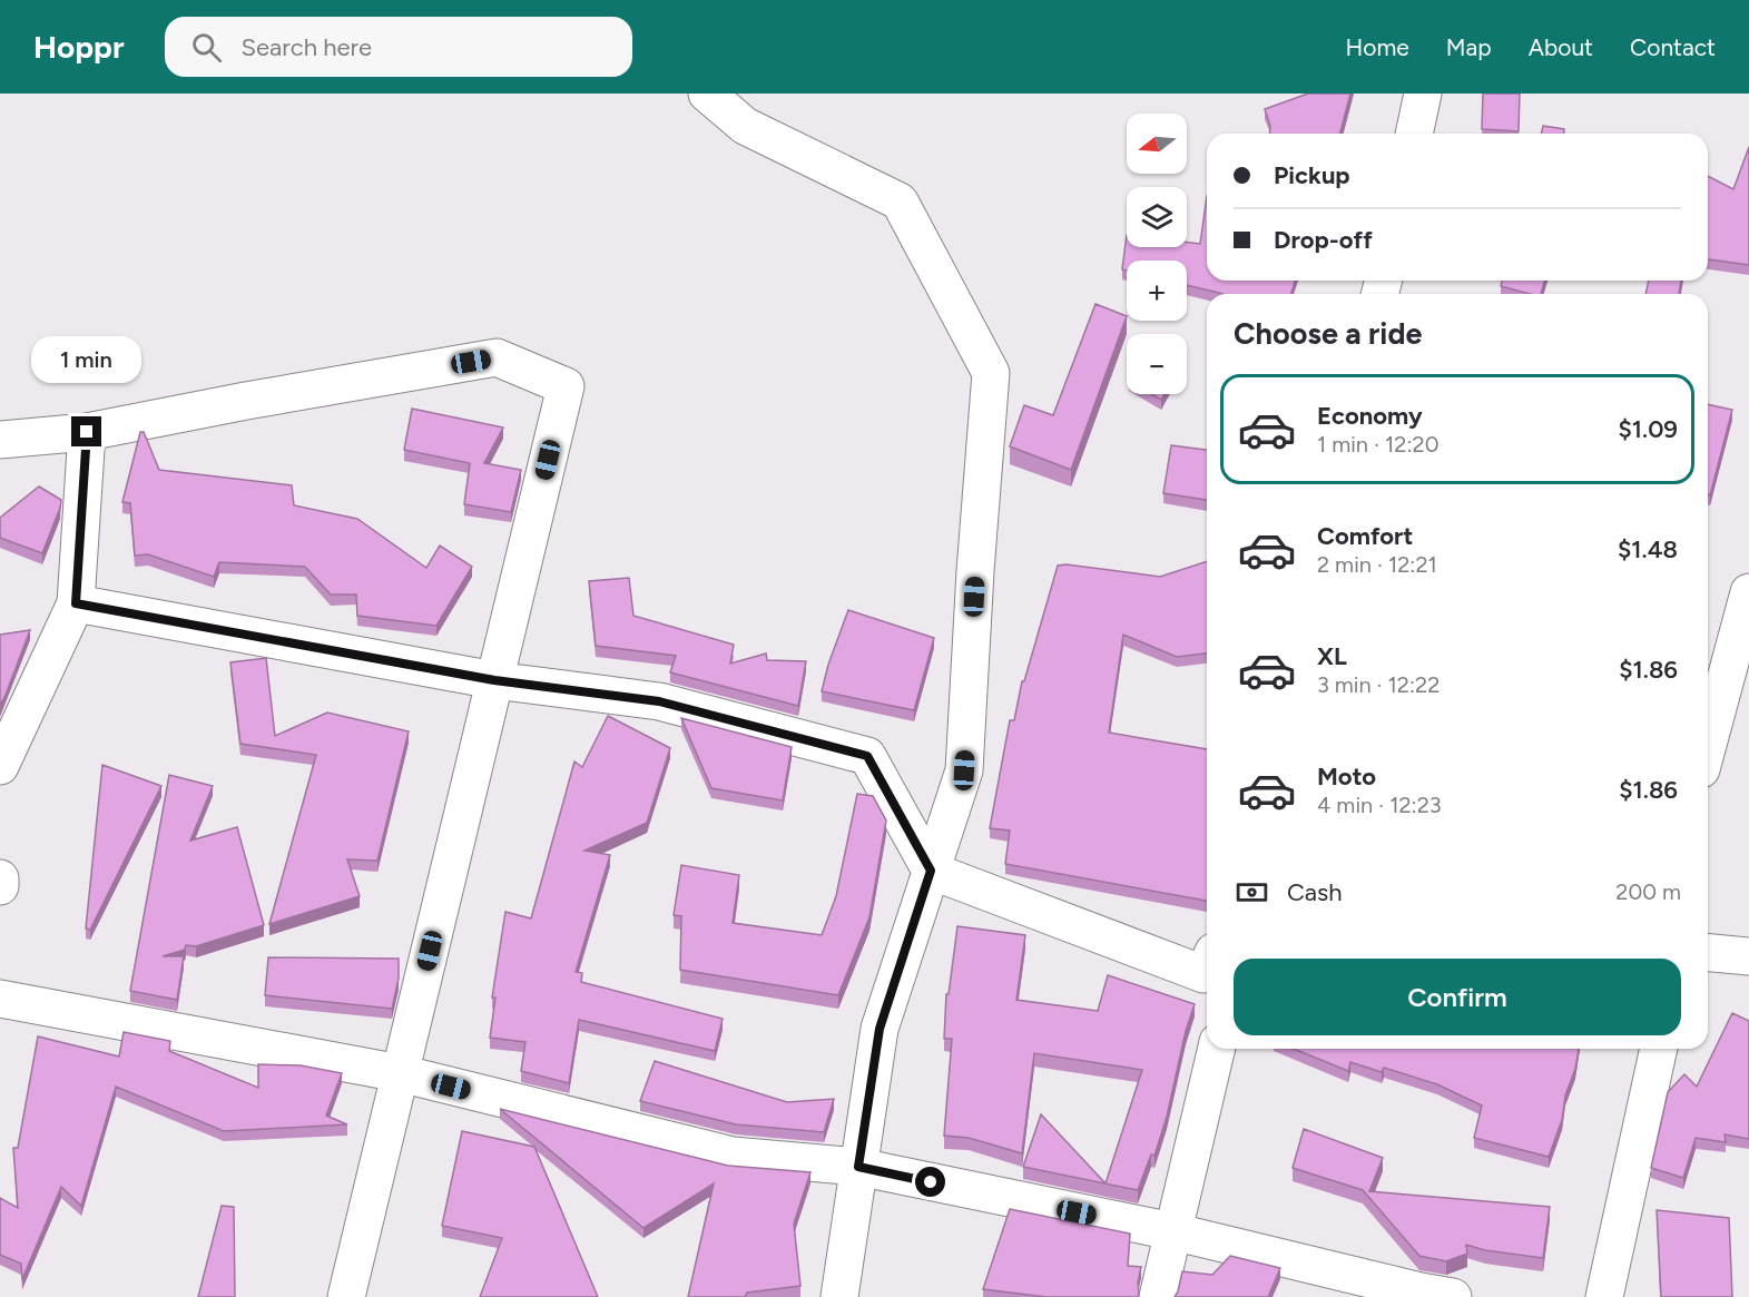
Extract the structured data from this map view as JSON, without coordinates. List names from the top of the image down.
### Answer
{
  "north": "left",
  "page": {
    "header": "Hoppr",
    "search": "Search here",
    "nav": [
      "Home",
      "Map",
      "About",
      "Contact"
    ],
    "map_buttons": ["+", "−"],
    "banner": ["Pickup", "Drop-off"],
    "heading": "Choose a ride",
    "bubble": "1 min",
    "list": [
      {
        "name": "Economy",
        "note": "1 min · 12:20",
        "value": "$1.09"
      },
      {
        "name": "Comfort",
        "note": "2 min · 12:21",
        "value": "$1.48"
      },
      {
        "name": "XL",
        "note": "3 min · 12:22",
        "value": "$1.86"
      },
      {
        "name": "Moto",
        "note": "4 min · 12:23",
        "value": "$1.86"
      }
    ],
    "pay": ["Cash", "200 m"],
    "buttons": "Confirm"
  }
}
